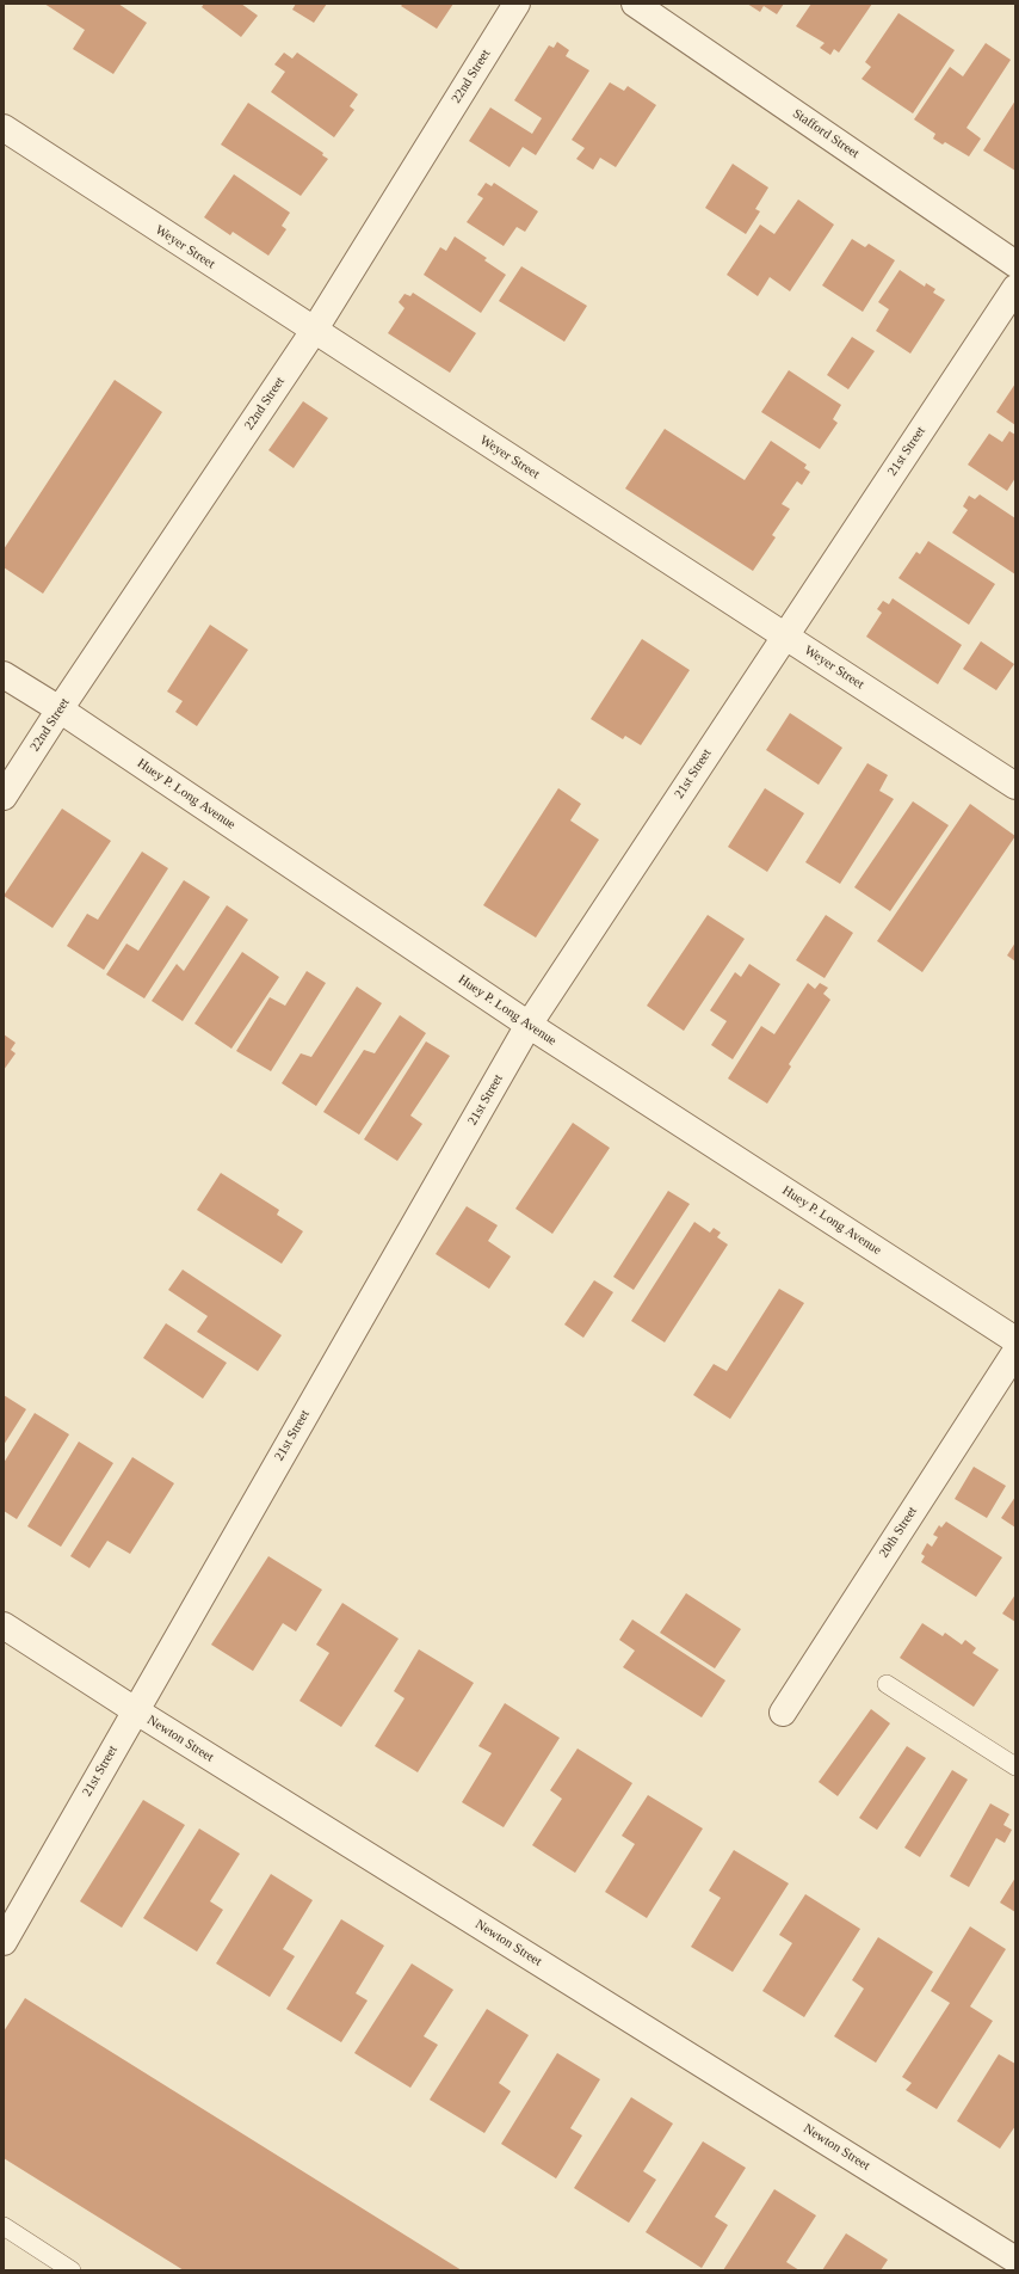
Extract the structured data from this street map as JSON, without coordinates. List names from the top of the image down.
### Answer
{
  "streets": {
    "street": [
      "22nd Street",
      "Stafford Street",
      "Weyer Street",
      "21st Street",
      "Huey P. Long Avenue",
      "20th Street",
      "Newton Street"
    ]
  },
  "crossings": [
    ["22nd Street", "Weyer Street"],
    ["22nd Street", "Huey P. Long Avenue"],
    ["Weyer Street", "21st Street"],
    ["21st Street", "Huey P. Long Avenue"],
    ["21st Street", "Newton Street"]
  ]
}
